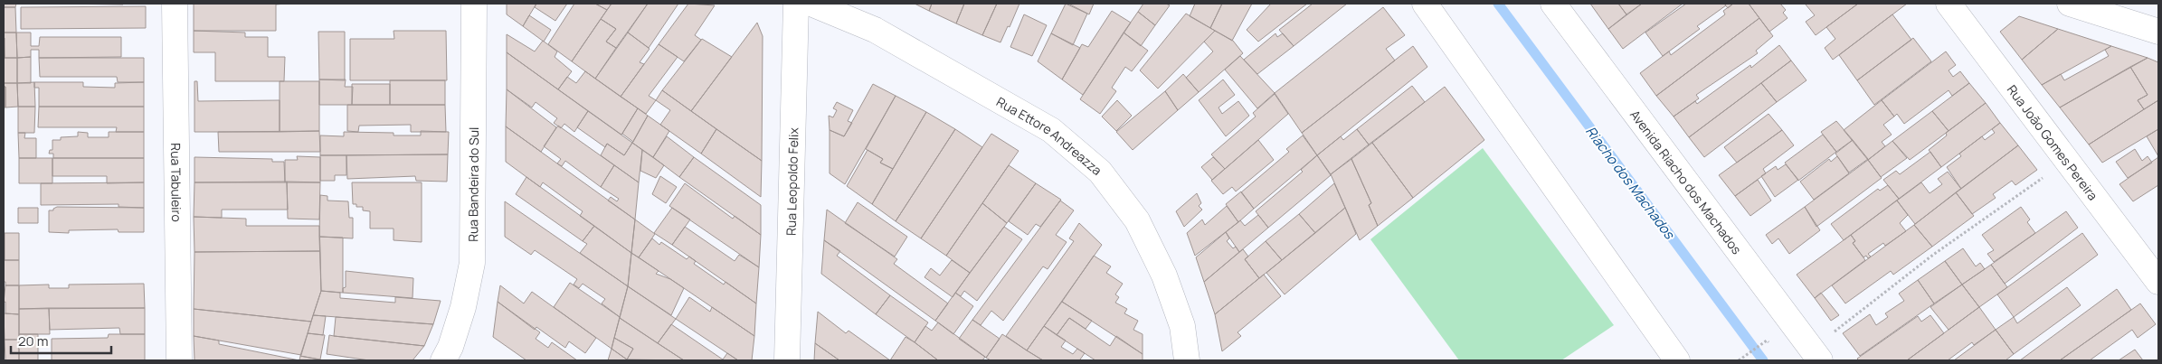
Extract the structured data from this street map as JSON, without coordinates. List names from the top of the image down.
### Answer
{
  "streets": {
    "street": [
      "Rua Ettore Andreazza",
      "Rua João Gomes Pereira",
      "Rua Leopoldo Felix",
      "Rua Tabuleiro",
      "Avenida Riacho dos Machados",
      "Rua Bandeira do Sul"
    ]
  },
  "water": ["Riacho dos Machados"],
  "scale_bar": "20 m"
}
